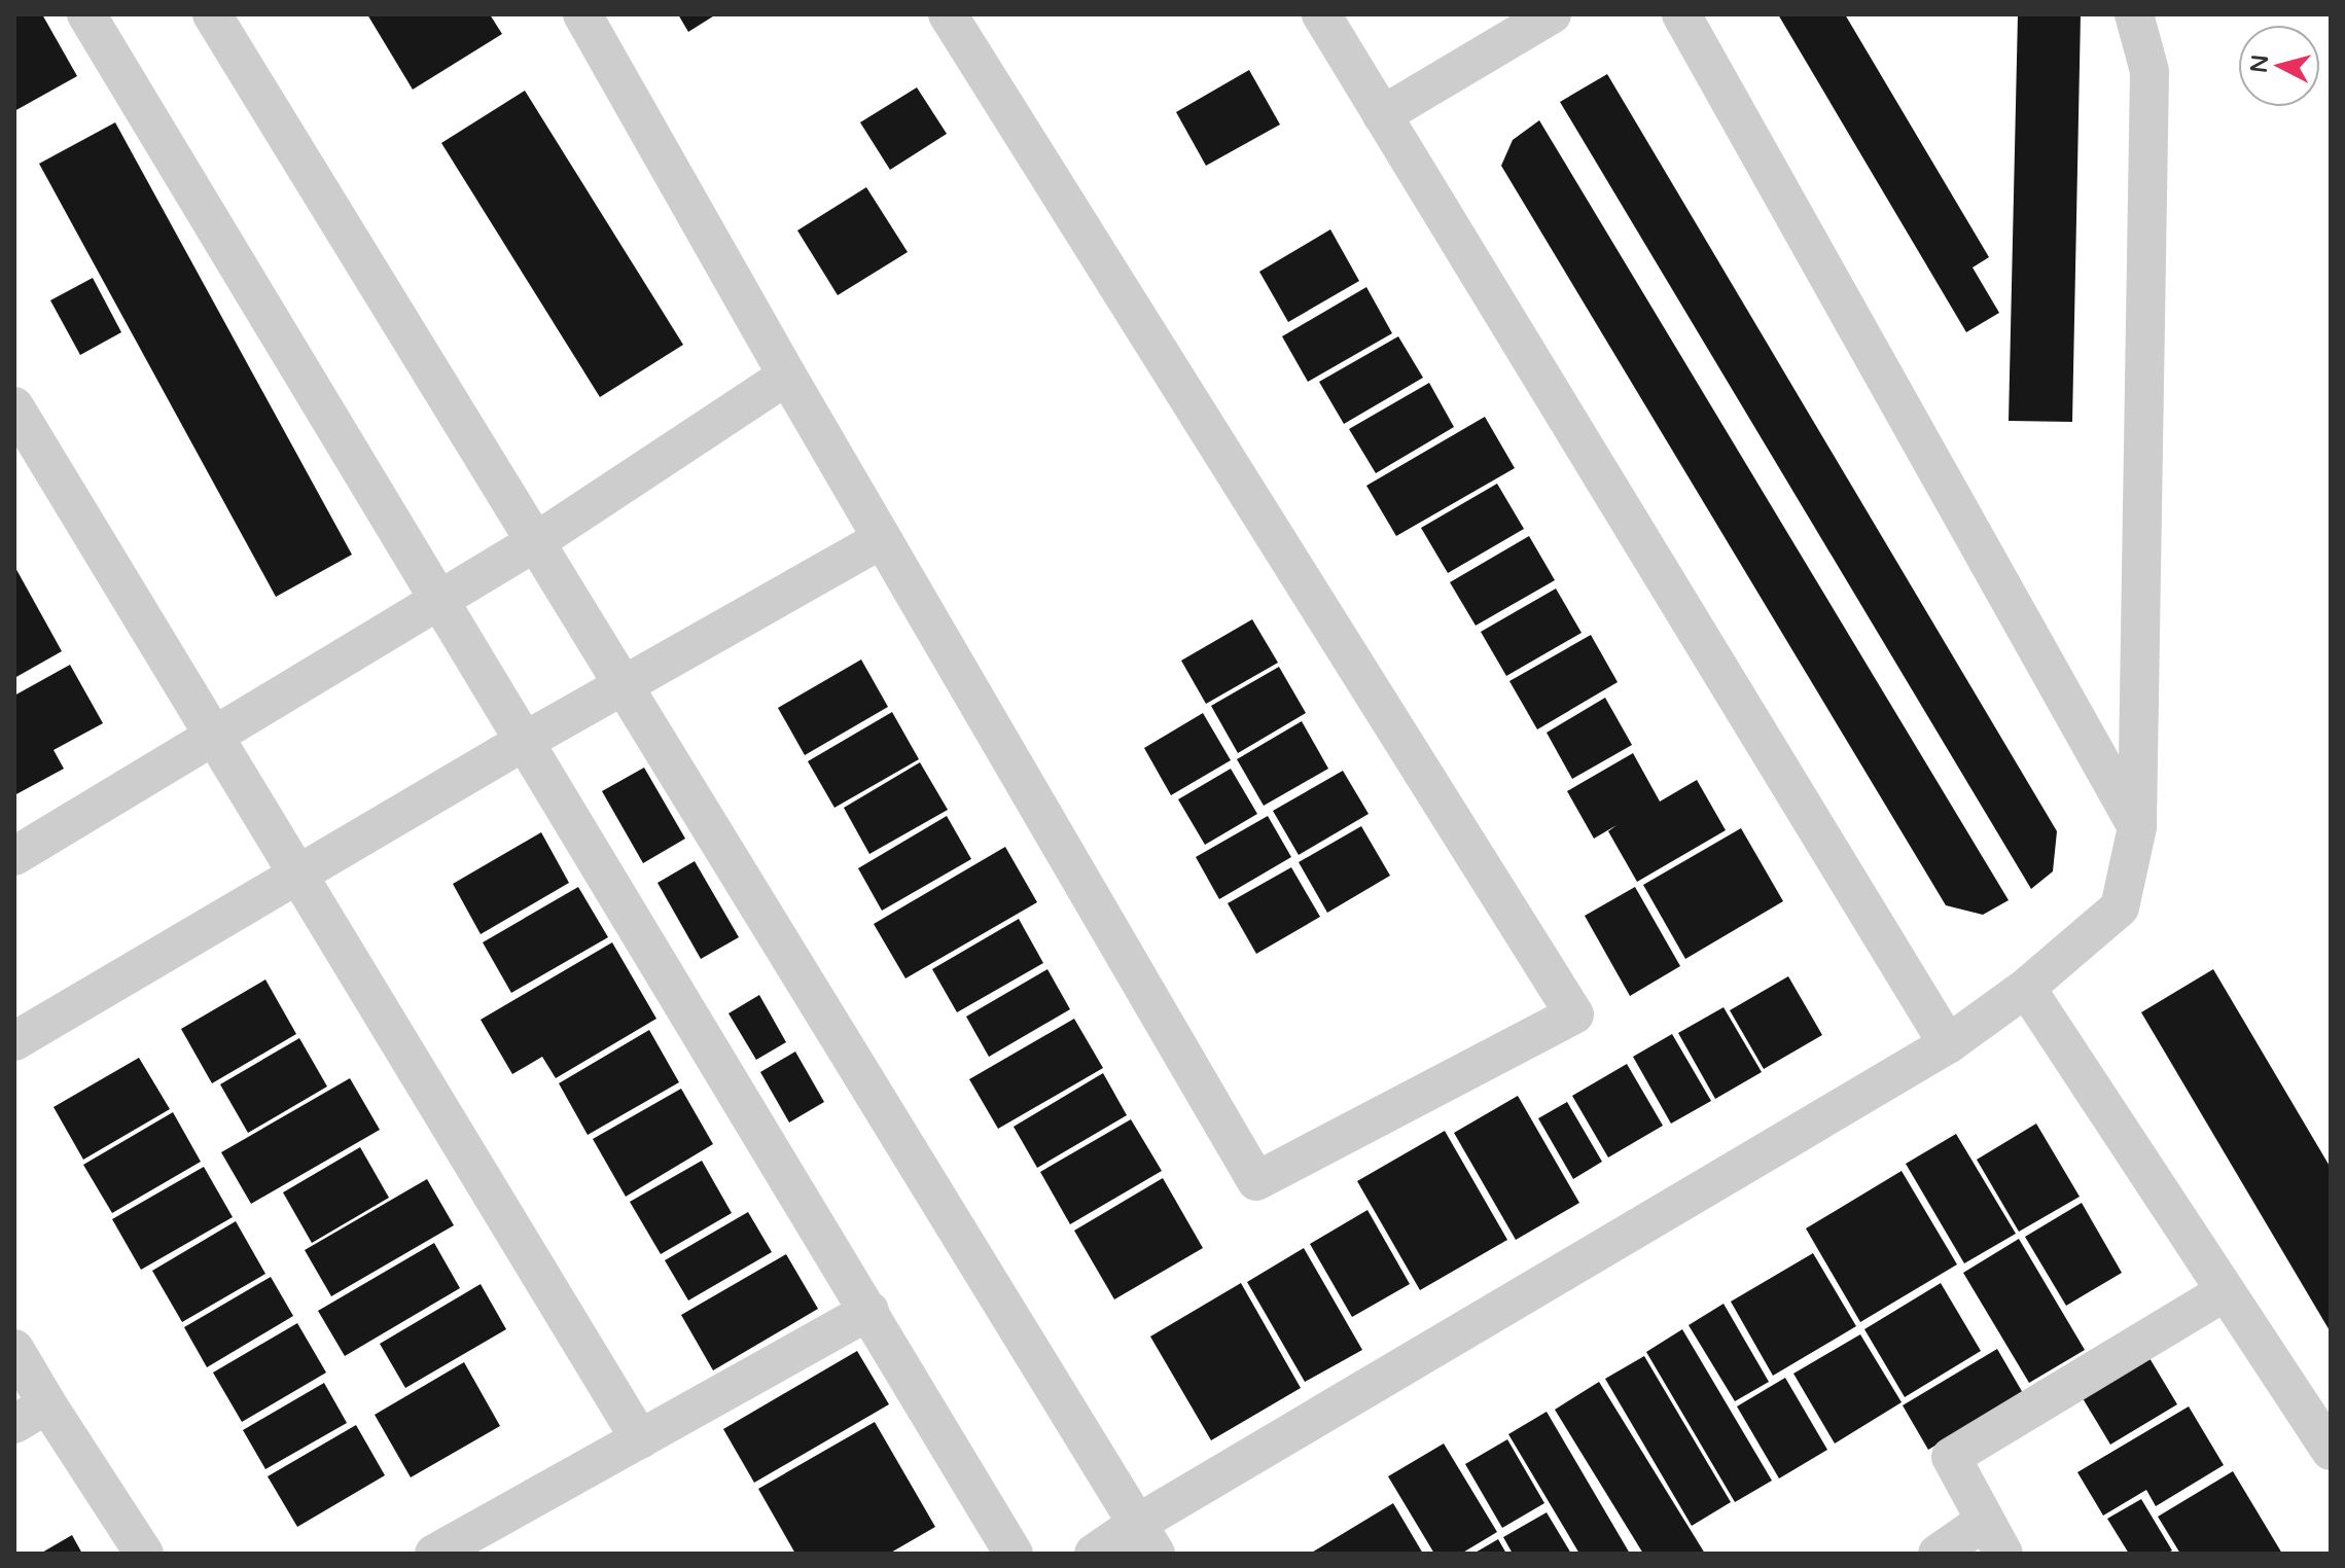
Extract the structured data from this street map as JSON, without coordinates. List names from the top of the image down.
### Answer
{
  "north": "left"
}
